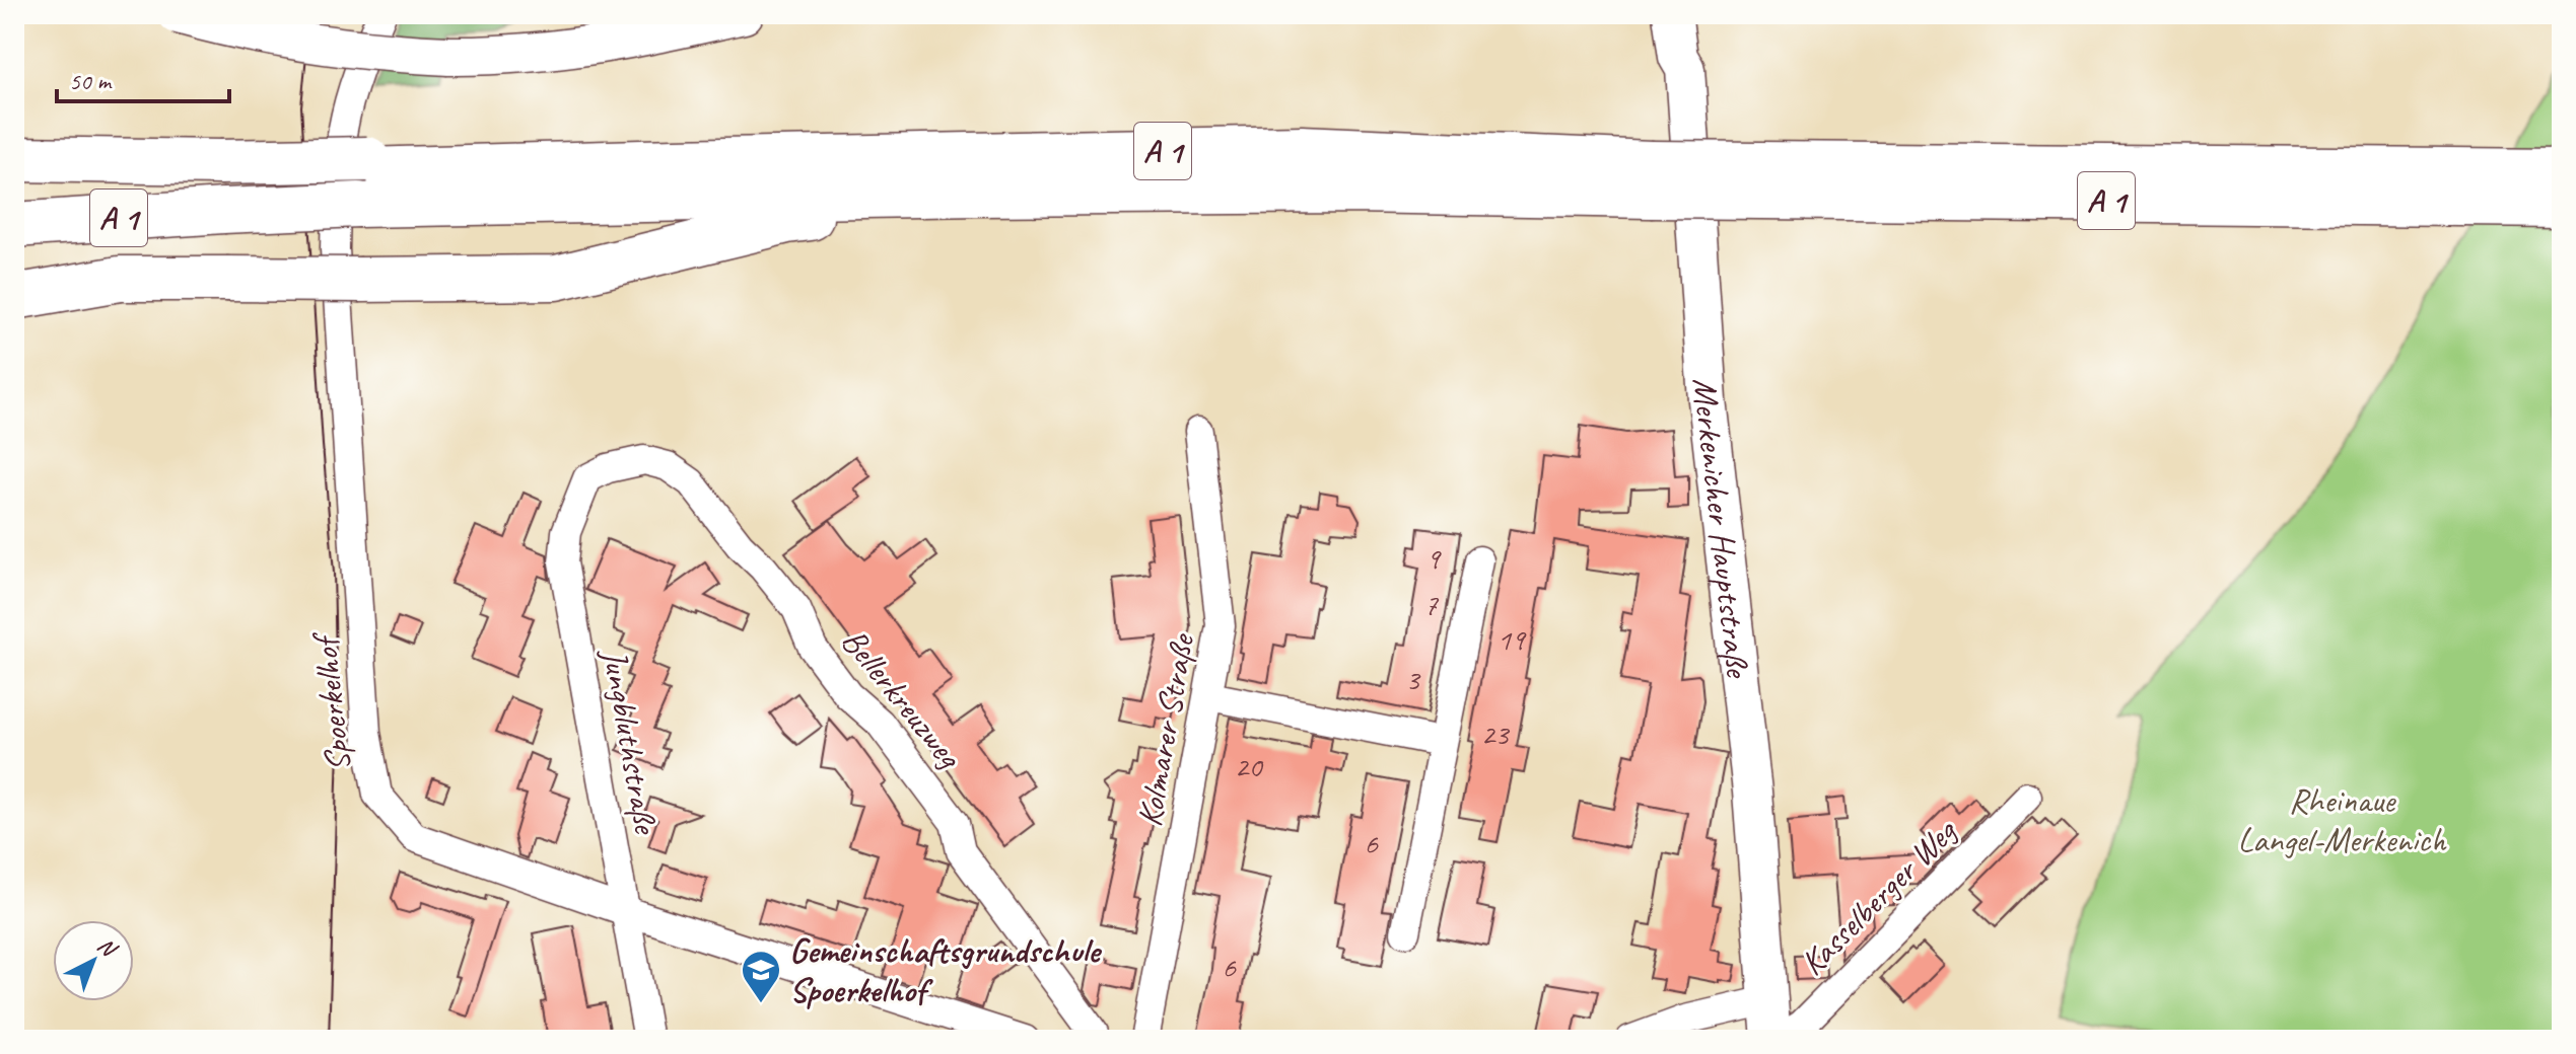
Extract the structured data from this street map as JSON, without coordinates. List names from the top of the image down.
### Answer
{
  "streets": {
    "highway": ["A 1"],
    "street": [
      "Merkenicher Hauptstraße",
      "Bellerkreuzweg",
      "Spoerkelhof",
      "Kolmarer Straße",
      "Jungbluthstraße",
      "Kasselberger Weg"
    ]
  },
  "crossings": [
    ["Merkenicher Hauptstraße", "Kasselberger Weg"],
    ["Bellerkreuzweg", "Jungbluthstraße"],
    ["Spoerkelhof", "Jungbluthstraße"]
  ],
  "parks": ["Rheinaue Langel-Merkenich"],
  "places": {
    "school or university": ["Gemeinschaftsgrundschule Spoerkelhof"]
  },
  "house_numbers": [
    "9",
    "7",
    "19",
    "3",
    "23",
    "20",
    "6",
    "6"
  ],
  "scale_bar": "50 m",
  "north": "top right"
}
